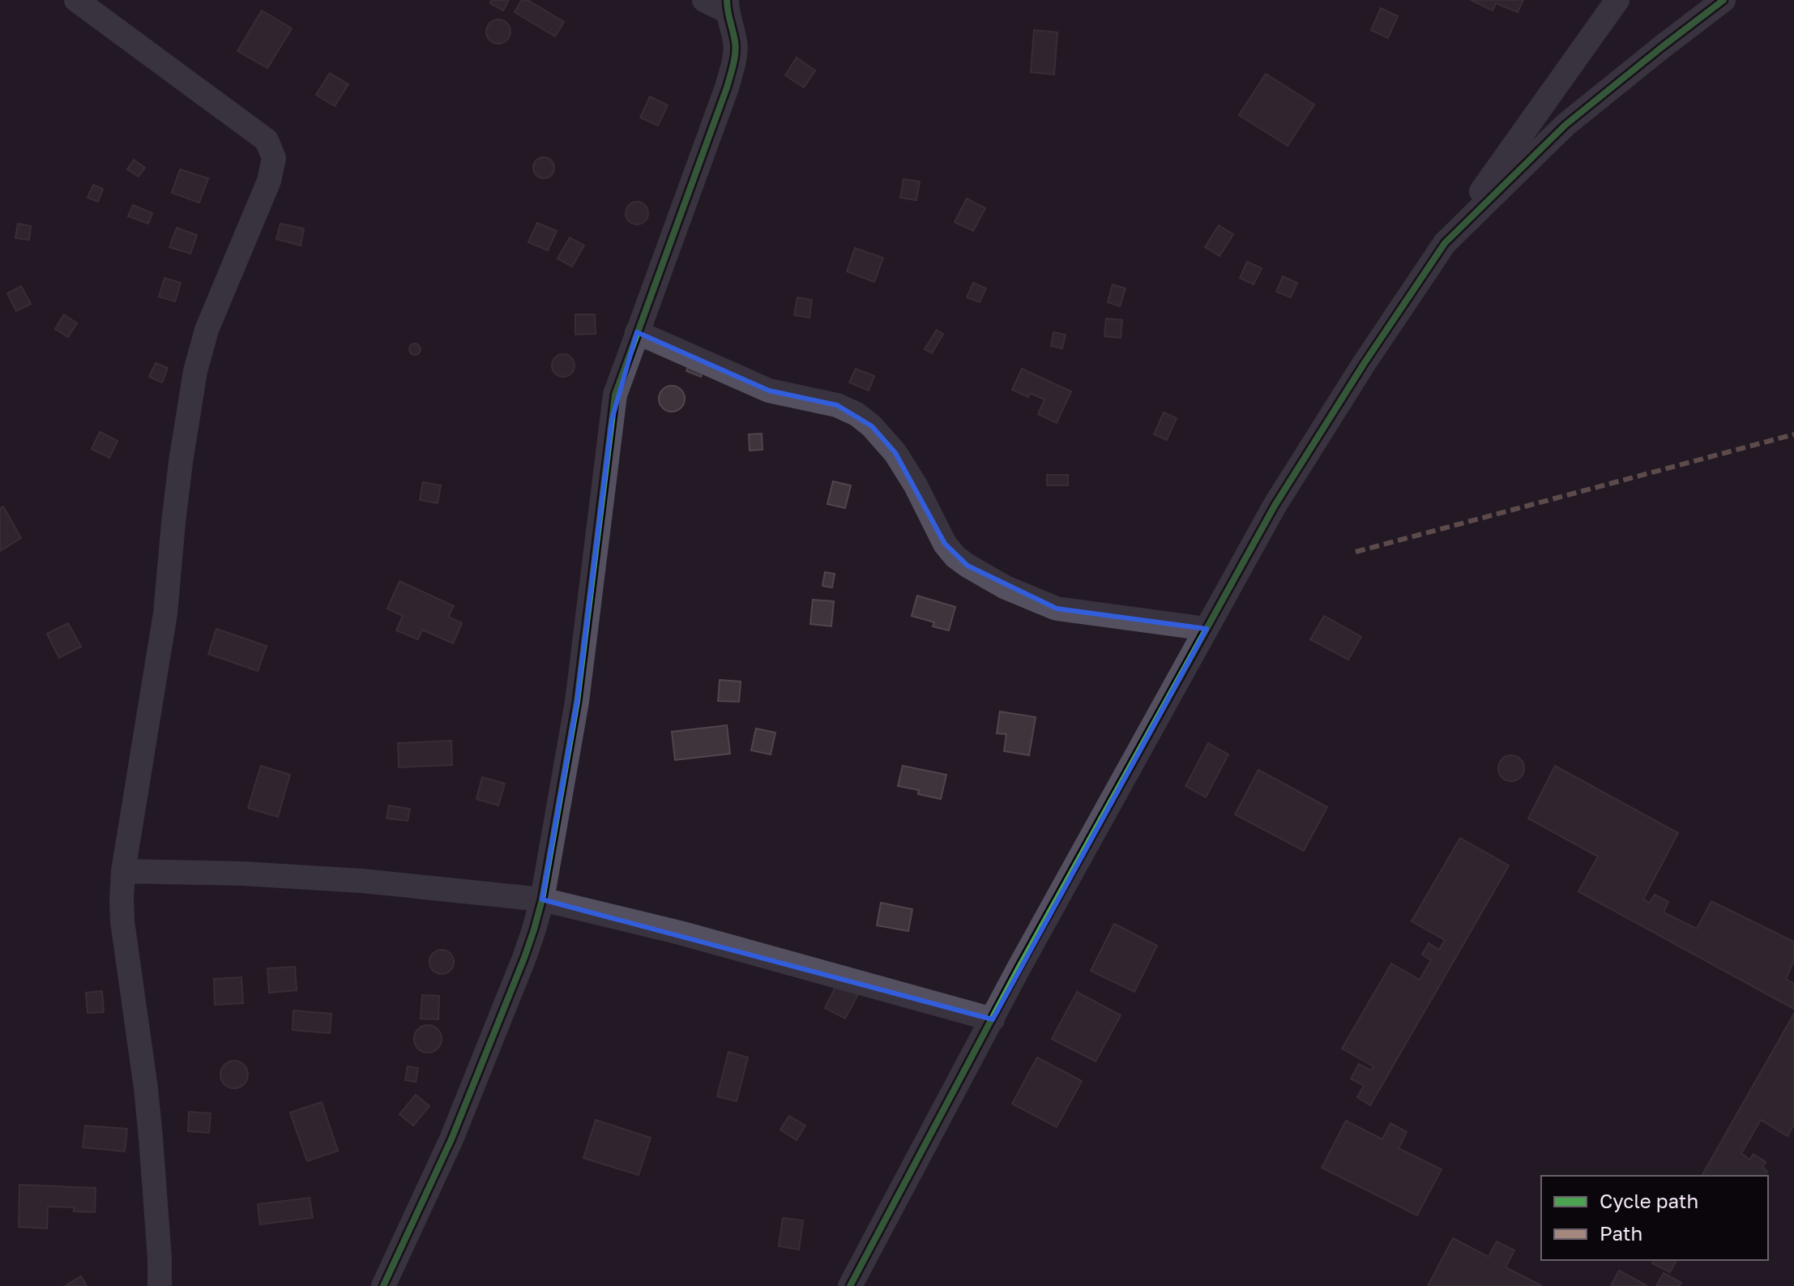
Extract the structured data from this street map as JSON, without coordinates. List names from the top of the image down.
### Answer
{
  "legend": ["Cycle path", "Path"]
}
